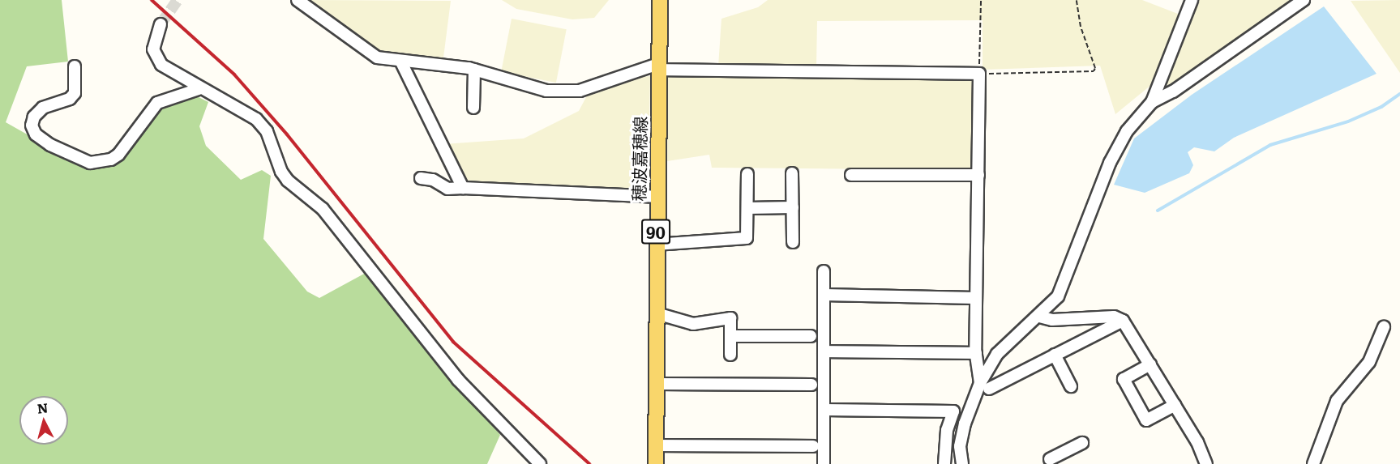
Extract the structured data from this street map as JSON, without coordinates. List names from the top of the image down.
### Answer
{
  "streets": {
    "main road": ["穂波嘉穂線", "90"]
  },
  "north": "top"
}
